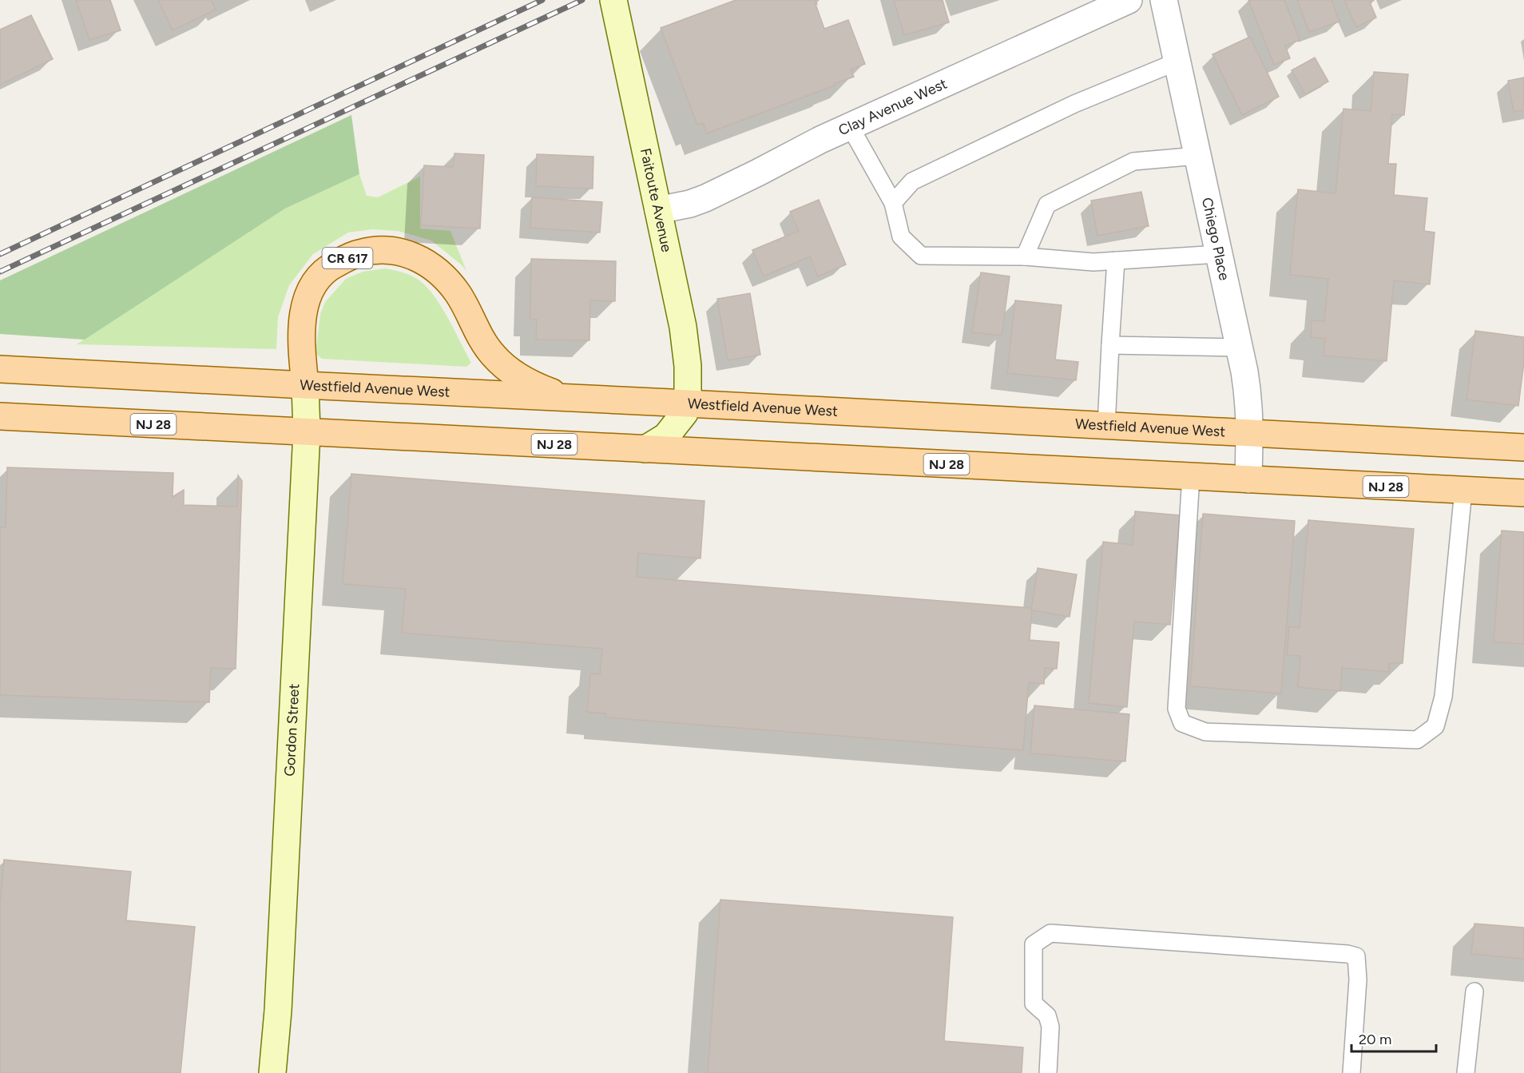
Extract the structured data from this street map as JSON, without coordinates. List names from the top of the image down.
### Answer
{
  "streets": {
    "main road": [
      "Faitoute Avenue",
      "CR 617",
      "Westfield Avenue West",
      "NJ 28",
      "Gordon Street"
    ],
    "street": ["Clay Avenue West", "Chiego Place"]
  },
  "crossings": [
    ["Clay Avenue West", "Faitoute Avenue"],
    ["Faitoute Avenue", "Westfield Avenue West"],
    ["Chiego Place", "Westfield Avenue West"],
    ["Chiego Place", "NJ 28"],
    ["CR 617", "Westfield Avenue West"],
    ["CR 617", "Gordon Street"],
    ["Westfield Avenue West", "Gordon Street"],
    ["NJ 28", "Gordon Street"]
  ],
  "scale_bar": "20 m"
}
